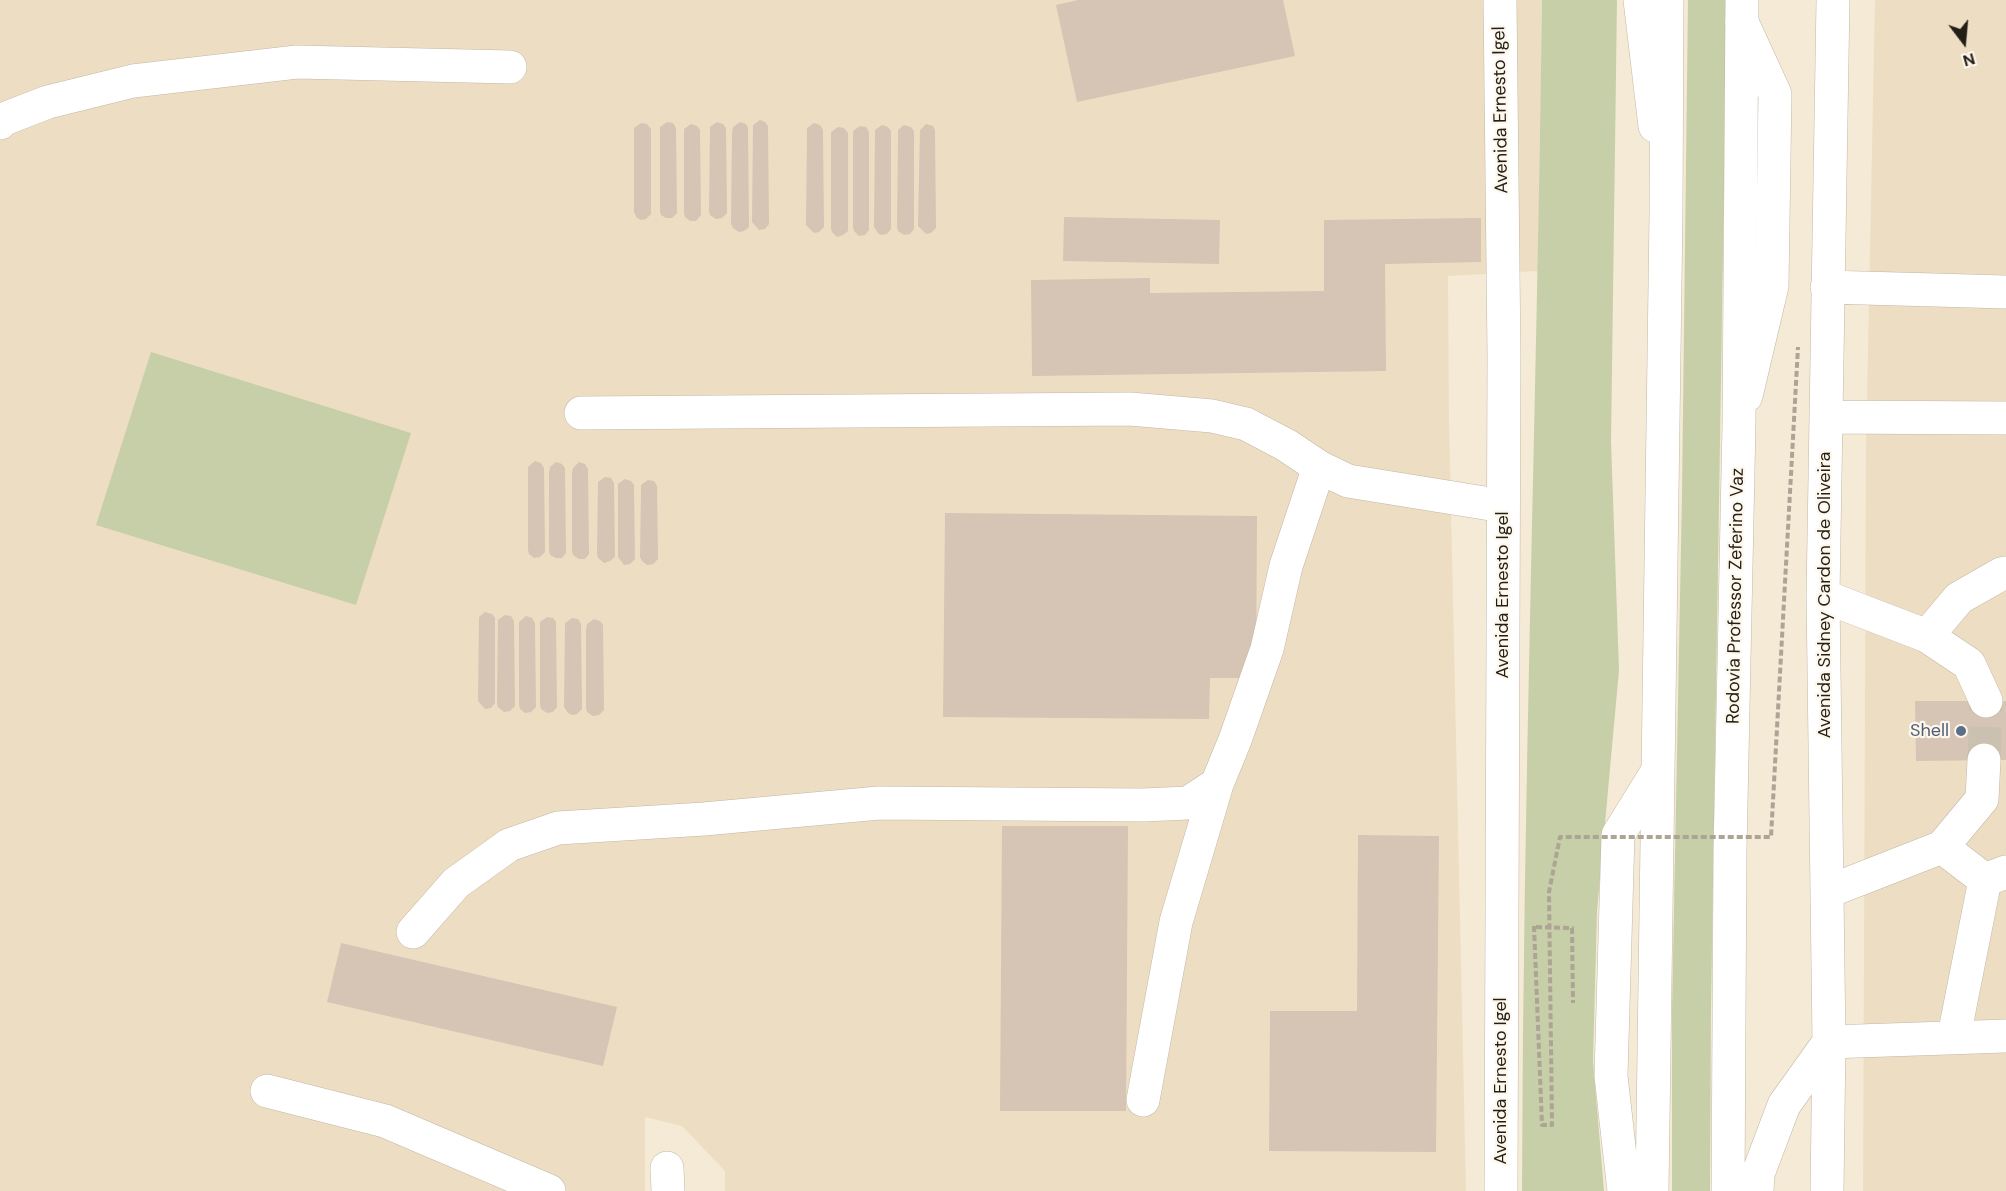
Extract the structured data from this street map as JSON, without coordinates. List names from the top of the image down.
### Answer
{
  "streets": {
    "main road": ["Avenida Ernesto Igel", "Avenida Sidney Cardon de Oliveira", "Rodovia Professor Zeferino Vaz"]
  },
  "places": ["Shell"],
  "north": "bottom"
}
